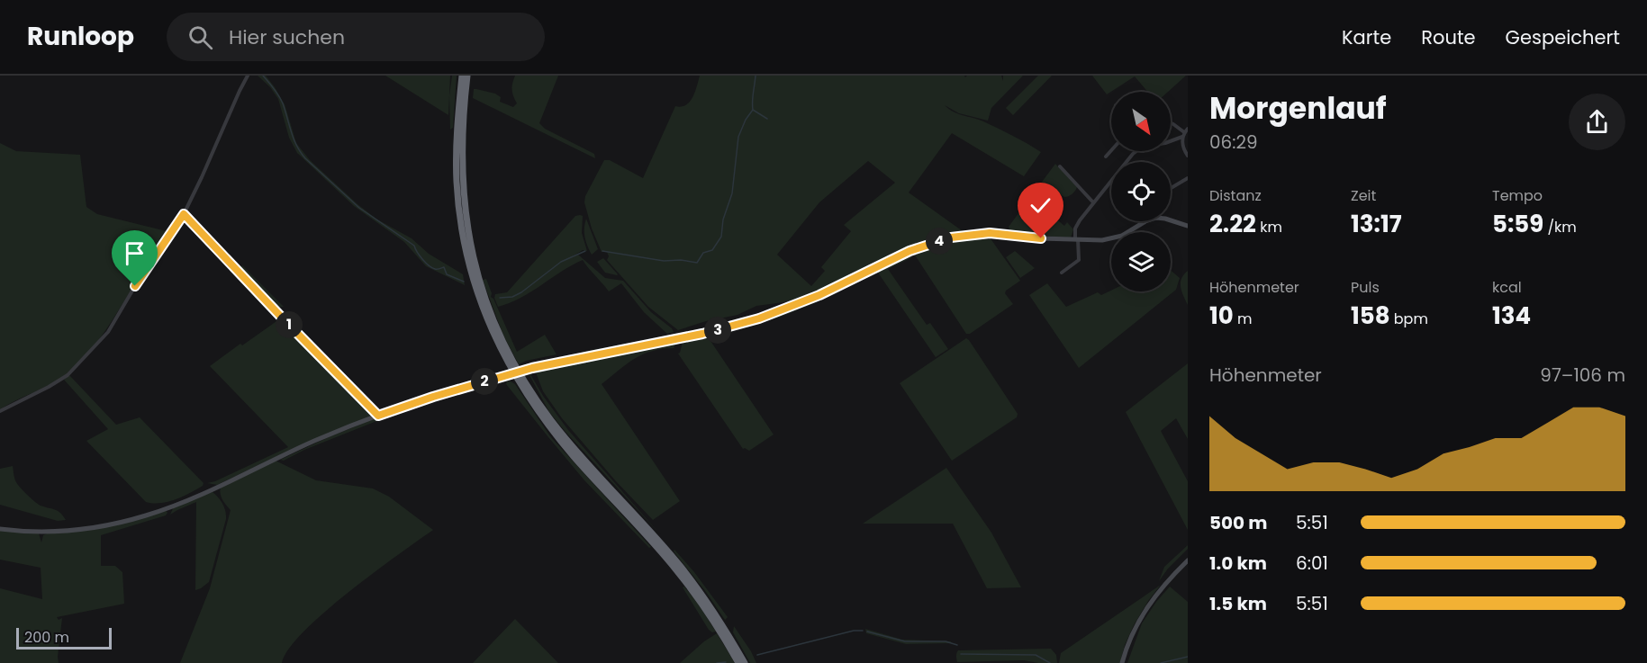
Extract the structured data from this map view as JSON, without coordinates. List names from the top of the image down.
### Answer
{
  "scale_bar": "200 m",
  "north": "bottom right",
  "page": {
    "header": "Runloop",
    "search": "Hier suchen",
    "nav": ["Karte", "Route", "Gespeichert"],
    "heading": ["Morgenlauf", "06:29"],
    "stats": [
      ["Distanz", "2.22 km"],
      ["Zeit", "13:17"],
      ["Tempo", "5:59 /km"],
      ["Höhenmeter", "10 m"],
      ["Puls", "158 bpm"],
      ["kcal", "134"]
    ],
    "pins": [
      "4",
      "1",
      "3",
      "2"
    ],
    "chart": ["Höhenmeter", "97–106 m"],
    "list": [
      {
        "name": "500 m",
        "note": "5:51"
      },
      {
        "name": "1.0 km",
        "note": "6:01"
      },
      {
        "name": "1.5 km",
        "note": "5:51"
      }
    ],
    "scale": "200 m"
  }
}
